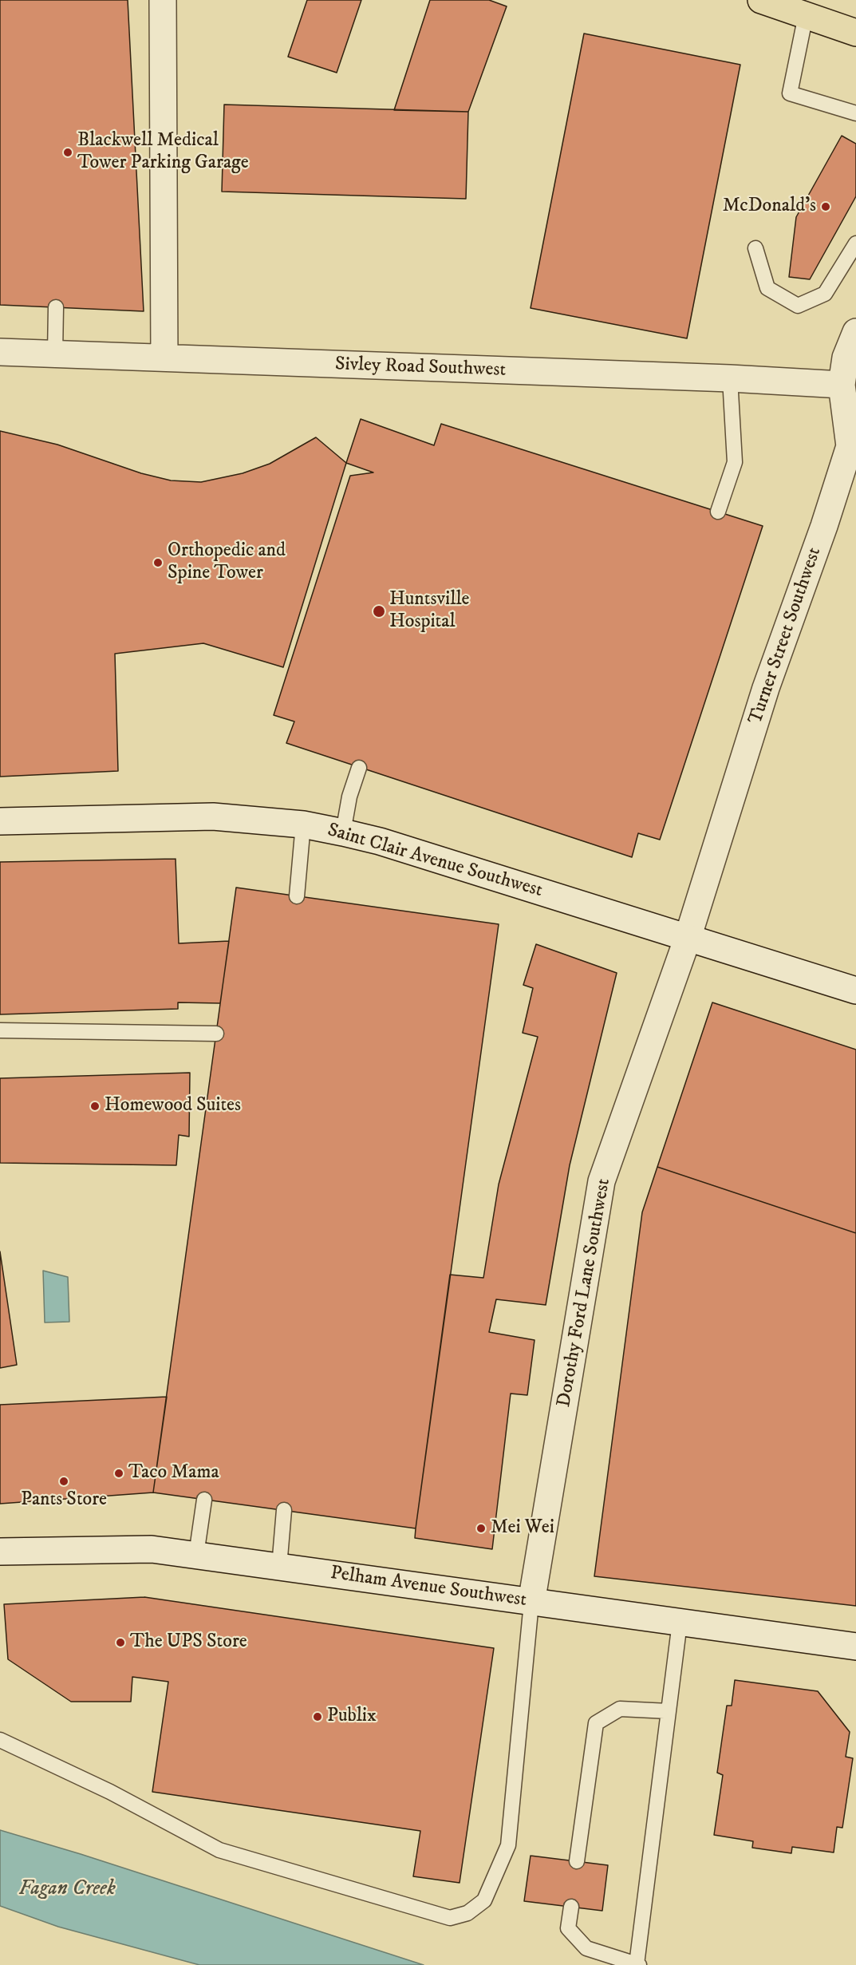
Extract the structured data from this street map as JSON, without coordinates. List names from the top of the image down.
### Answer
{
  "streets": {
    "street": [
      "Sivley Road Southwest",
      "Turner Street Southwest",
      "Saint Clair Avenue Southwest",
      "Dorothy Ford Lane Southwest",
      "Pelham Avenue Southwest"
    ]
  },
  "crossings": [
    ["Sivley Road Southwest", "Turner Street Southwest"],
    ["Turner Street Southwest", "Saint Clair Avenue Southwest"],
    ["Turner Street Southwest", "Dorothy Ford Lane Southwest"],
    ["Saint Clair Avenue Southwest", "Dorothy Ford Lane Southwest"],
    ["Dorothy Ford Lane Southwest", "Pelham Avenue Southwest"]
  ],
  "water": ["Fagan Creek"],
  "places": [
    "Blackwell Medical Tower Parking Garage",
    "McDonald's",
    "Orthopedic and Spine Tower",
    "Huntsville Hospital",
    "Homewood Suites",
    "Taco Mama",
    "Pants Store",
    "Mei Wei",
    "The UPS Store",
    "Publix"
  ]
}
